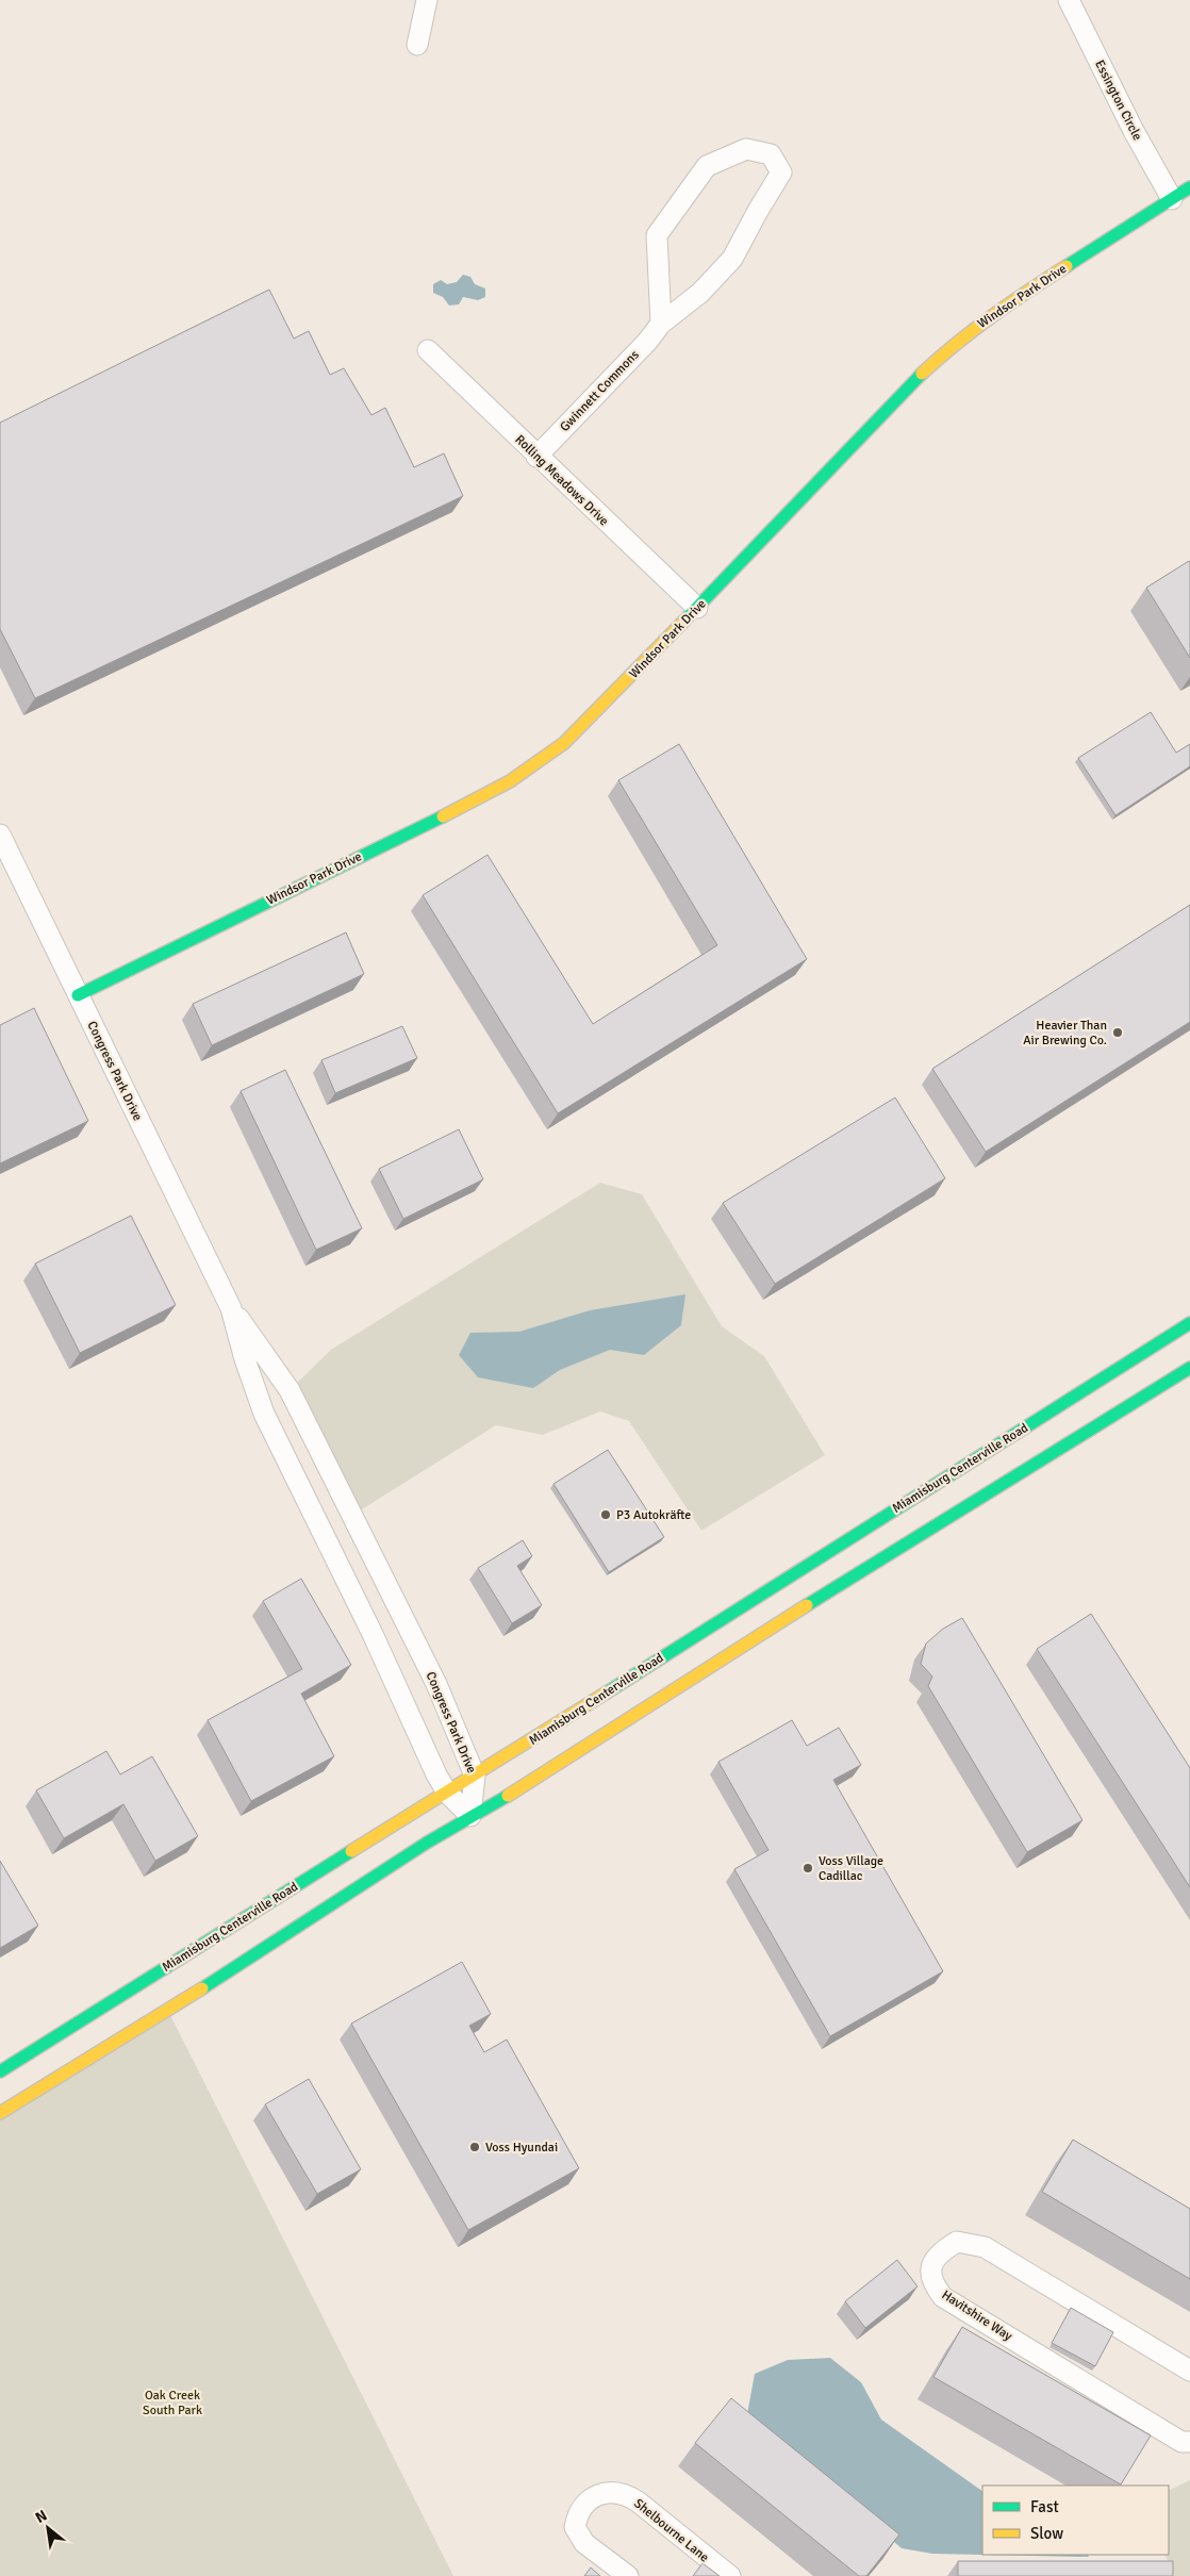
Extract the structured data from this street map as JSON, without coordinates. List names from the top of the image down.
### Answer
{
  "streets": {
    "main road": ["Windsor Park Drive", "Miamisburg Centerville Road"],
    "street": [
      "Essington Circle",
      "Gwinnett Commons",
      "Rolling Meadows Drive",
      "Congress Park Drive",
      "Havitshire Way",
      "Shelbourne Lane"
    ]
  },
  "crossings": [
    ["Essington Circle", "Windsor Park Drive"],
    ["Windsor Park Drive", "Rolling Meadows Drive"],
    ["Windsor Park Drive", "Congress Park Drive"],
    ["Gwinnett Commons", "Rolling Meadows Drive"],
    ["Congress Park Drive", "Miamisburg Centerville Road"]
  ],
  "parks": ["Oak Creek South Park"],
  "places": [
    "Heavier Than Air Brewing Co.",
    "P3 Autokräfte",
    "Voss Village Cadillac",
    "Voss Hyundai"
  ],
  "legend": ["Fast", "Slow"],
  "north": "top left"
}
